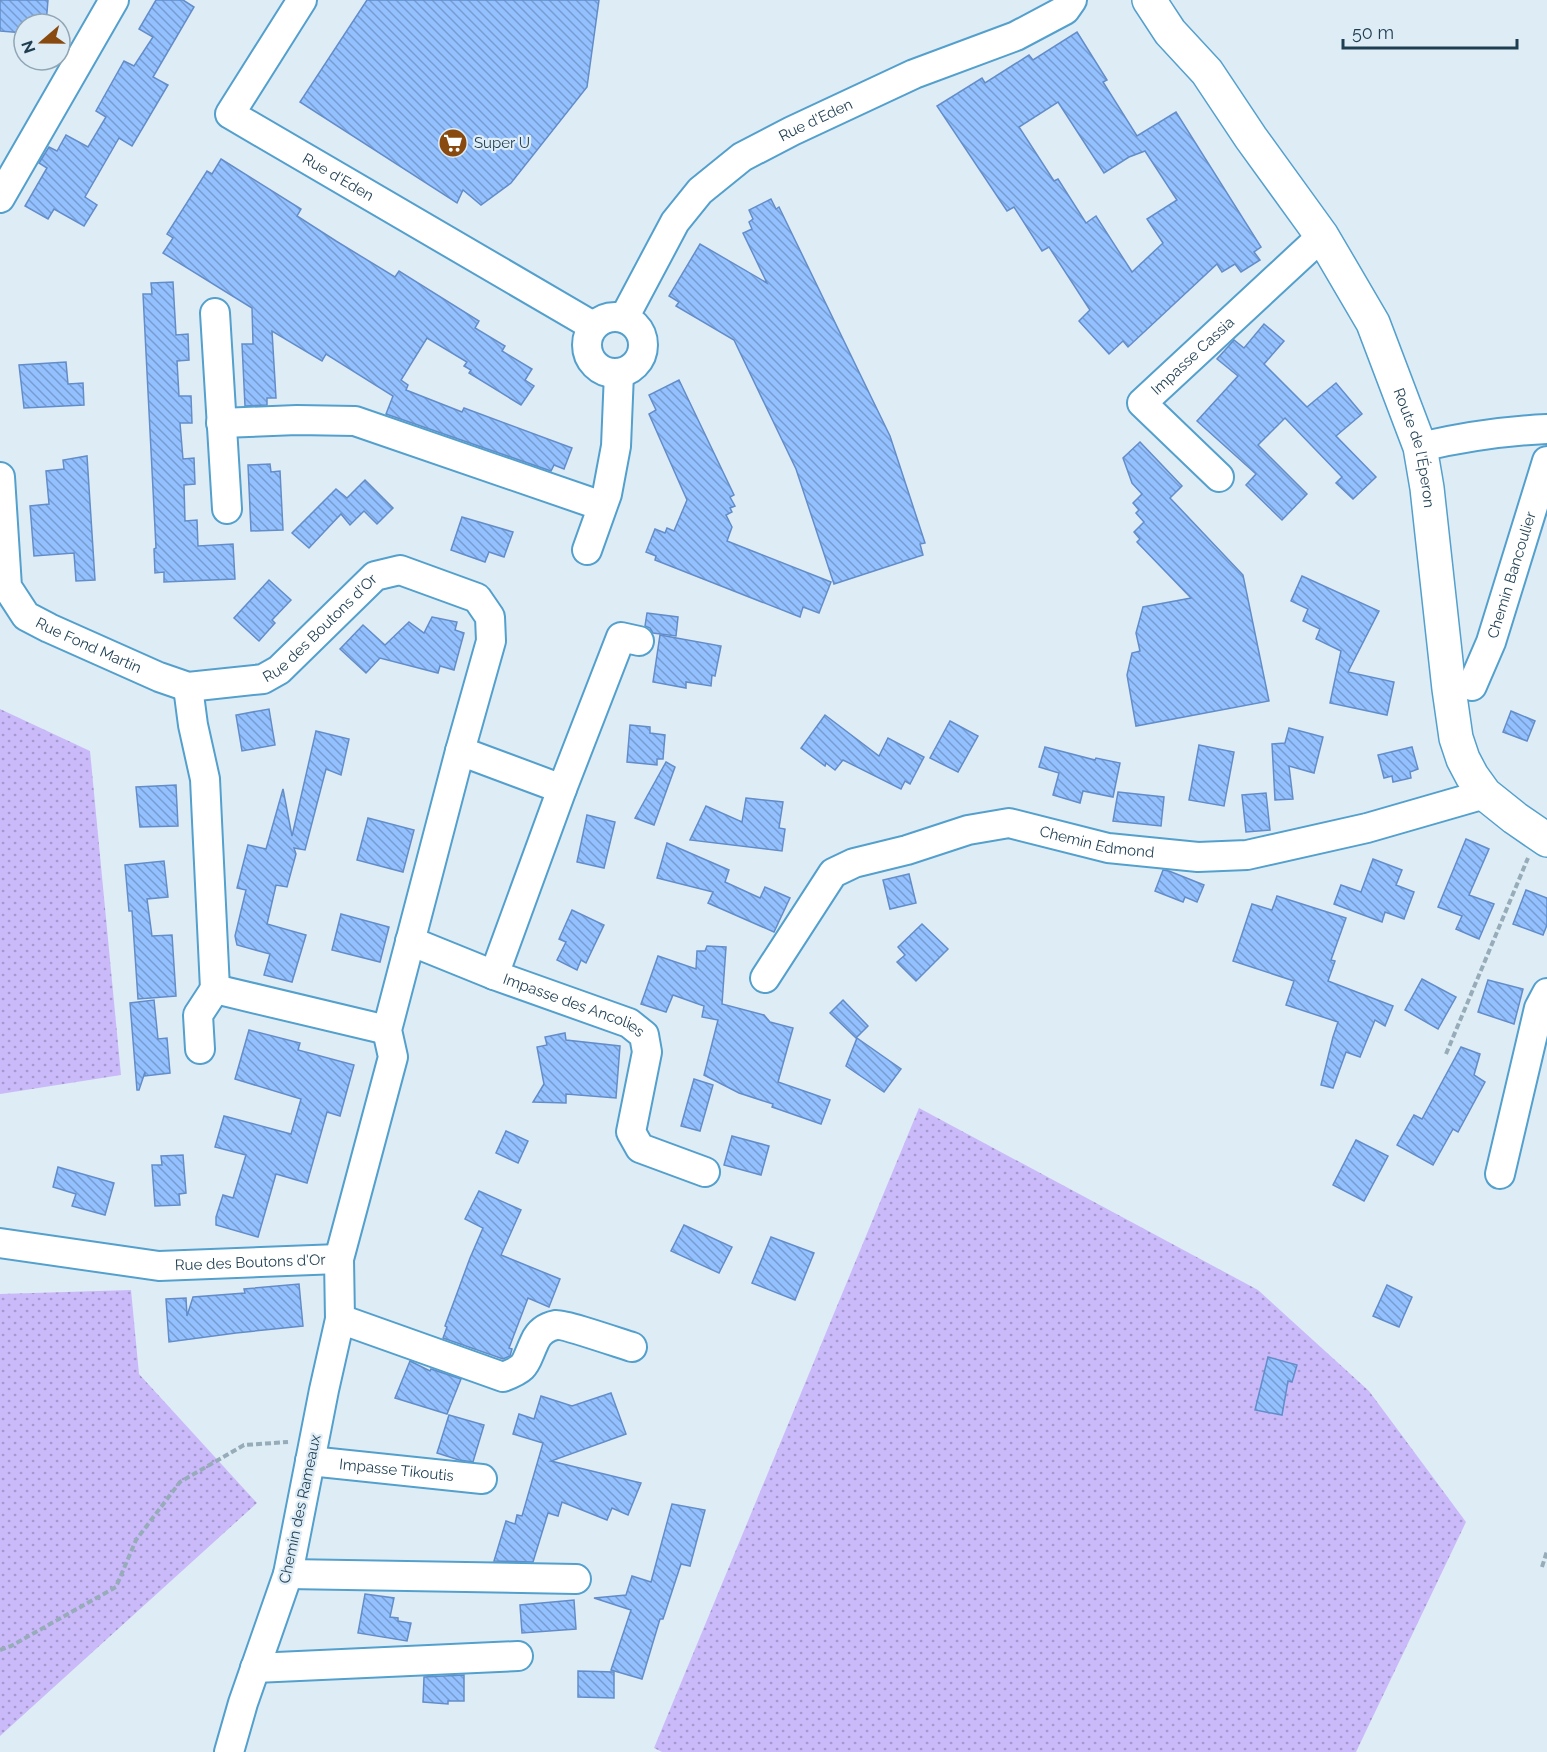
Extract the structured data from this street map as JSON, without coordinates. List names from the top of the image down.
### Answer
{
  "streets": {
    "main road": ["Route de l'Éperon"],
    "street": [
      "Rue d'Eden",
      "Impasse Cassia",
      "Chemin Bancoulier",
      "Rue des Boutons d'Or",
      "Rue Fond Martin",
      "Chemin Edmond",
      "Impasse des Ancolies",
      "Impasse Tikoutis",
      "Chemin des Rameaux"
    ]
  },
  "crossings": [
    ["Impasse Cassia", "Route de l'Éperon"],
    ["Route de l'Éperon", "Chemin Edmond"],
    ["Rue des Boutons d'Or", "Rue Fond Martin"],
    ["Rue des Boutons d'Or", "Impasse des Ancolies"],
    ["Rue des Boutons d'Or", "Chemin des Rameaux"],
    ["Impasse Tikoutis", "Chemin des Rameaux"]
  ],
  "places": {
    "supermarket": ["Super U"]
  },
  "scale_bar": "50 m",
  "north": "left"
}
